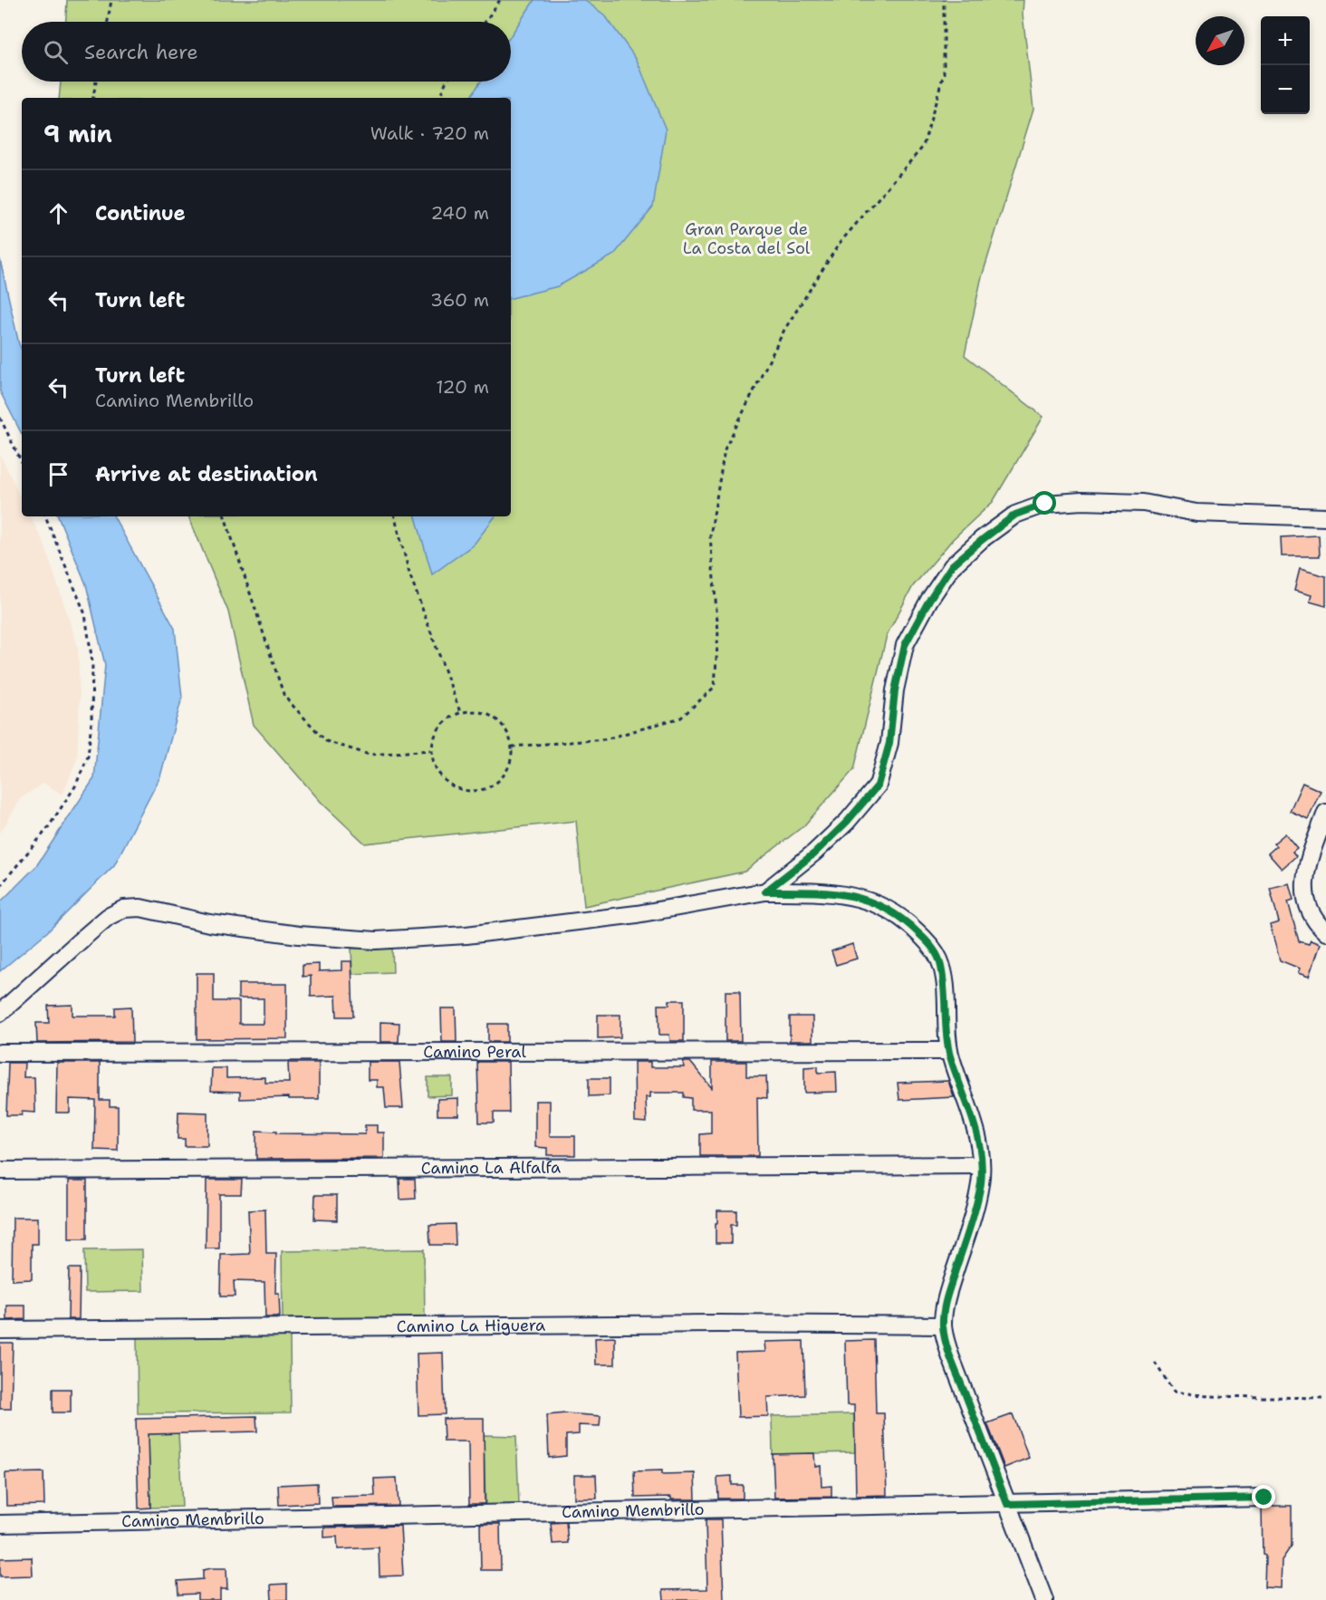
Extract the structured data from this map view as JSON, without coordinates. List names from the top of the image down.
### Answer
{
  "streets": {
    "street": [
      "Camino Peral",
      "Camino La Alfalfa",
      "Camino La Higuera",
      "Camino Membrillo"
    ]
  },
  "parks": ["Gran Parque de La Costa del Sol"],
  "north": "bottom left",
  "page": {
    "map_buttons": ["+", "−"],
    "search": "Search here",
    "heading": ["9 min", "Walk · 720 m"],
    "list": [
      ["Continue", "240 m"],
      ["Turn left", "360 m"],
      ["Turn left", "Camino Membrillo", "120 m"],
      "Arrive at destination"
    ]
  }
}
